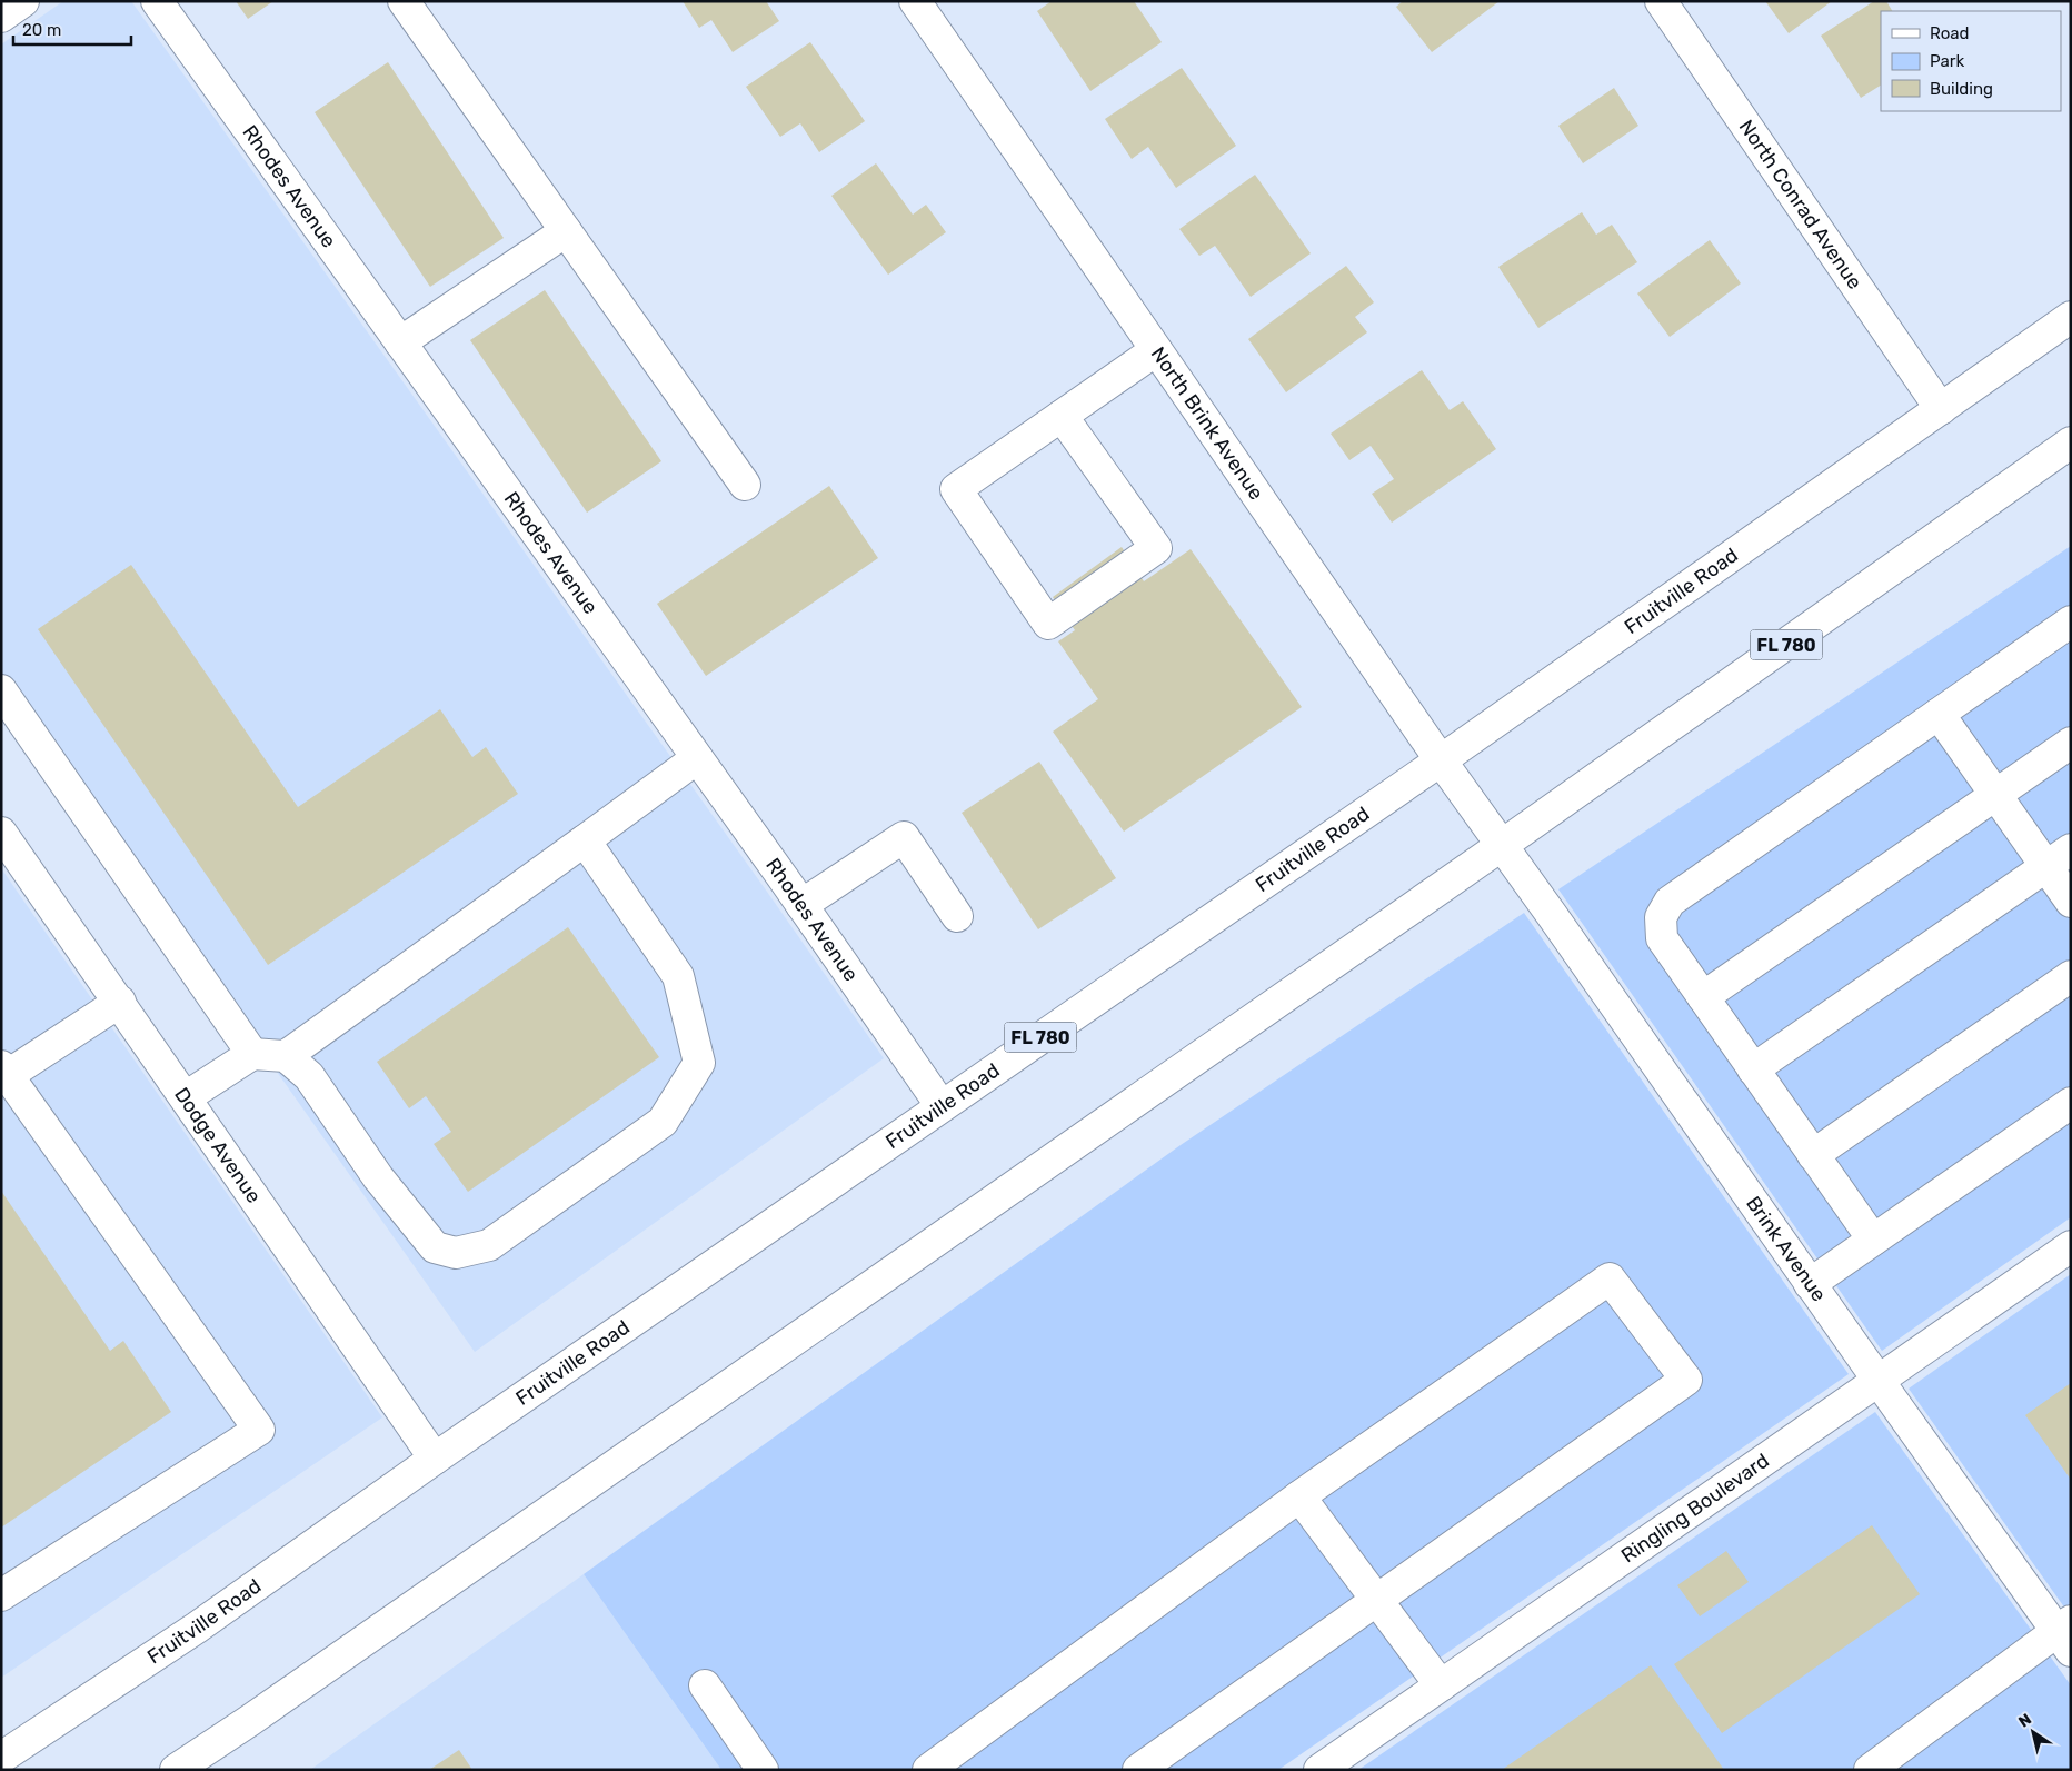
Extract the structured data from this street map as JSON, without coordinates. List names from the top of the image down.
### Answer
{
  "streets": {
    "street": [
      "Rhodes Avenue",
      "North Conrad Avenue",
      "North Brink Avenue",
      "Fruitville Road",
      "FL 780",
      "Dodge Avenue",
      "Brink Avenue",
      "Ringling Boulevard"
    ]
  },
  "crossings": [
    ["Rhodes Avenue", "Fruitville Road"],
    ["North Conrad Avenue", "Fruitville Road"],
    ["North Brink Avenue", "Fruitville Road"],
    ["North Brink Avenue", "FL 780"],
    ["North Brink Avenue", "Brink Avenue"],
    ["Fruitville Road", "Dodge Avenue"],
    ["FL 780", "Brink Avenue"],
    ["Brink Avenue", "Ringling Boulevard"]
  ],
  "legend": ["Road", "Park", "Building"],
  "scale_bar": "20 m",
  "north": "top left"
}
